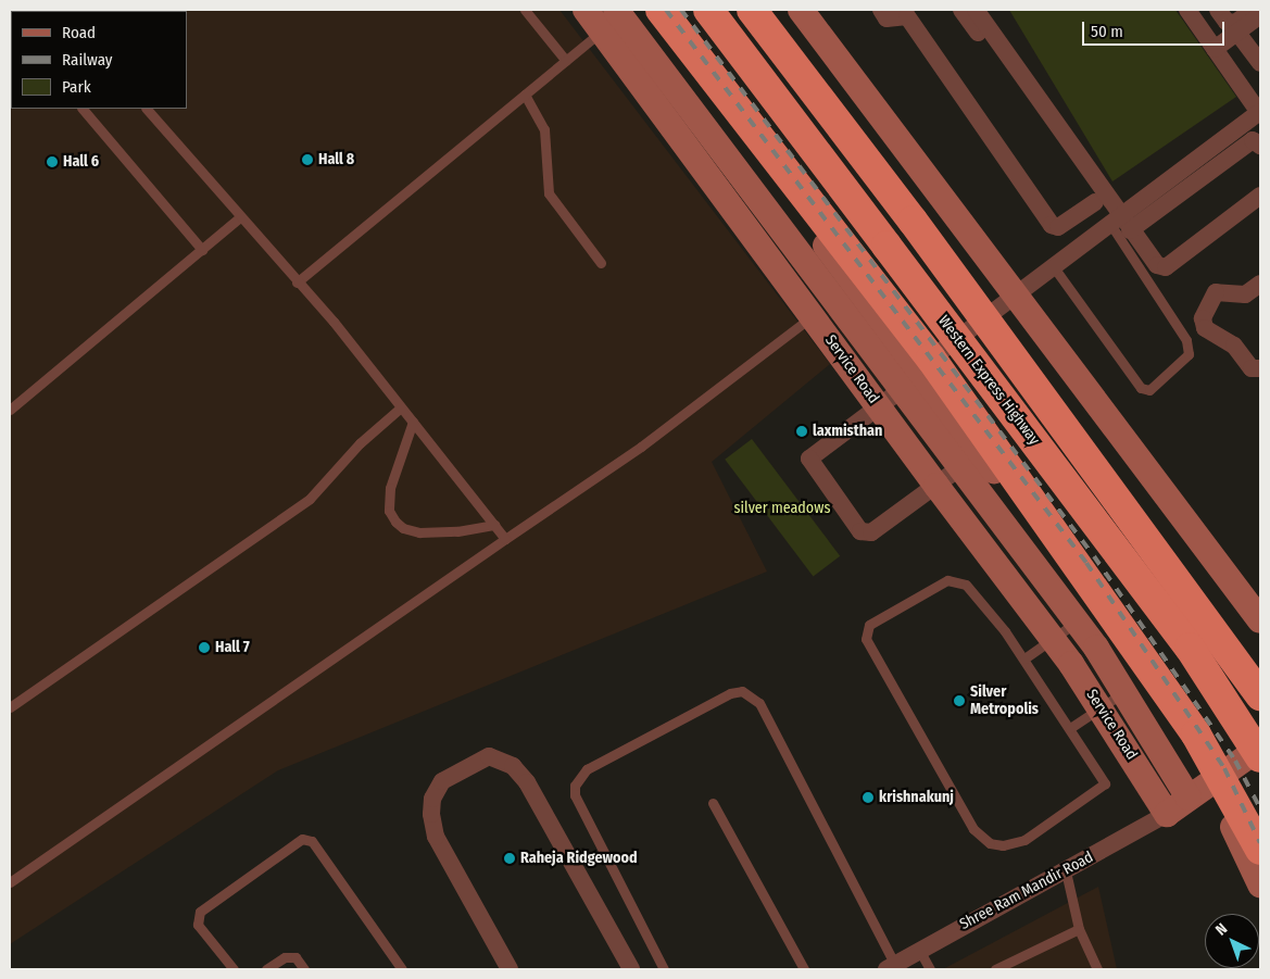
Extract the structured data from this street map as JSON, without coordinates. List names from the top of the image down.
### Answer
{
  "streets": {
    "highway": ["Western Express Highway"],
    "main road": ["Service Road"],
    "street": ["Shree Ram Mandir Road"]
  },
  "crossings": [
    ["Service Road", "Shree Ram Mandir Road"]
  ],
  "parks": ["silver meadows"],
  "places": [
    "Hall 8",
    "Hall 6",
    "laxmisthan",
    "Hall 7",
    "Silver Metropolis",
    "krishnakunj",
    "Raheja Ridgewood"
  ],
  "legend": ["Road", "Railway", "Park"],
  "scale_bar": "50 m",
  "north": "top left"
}
